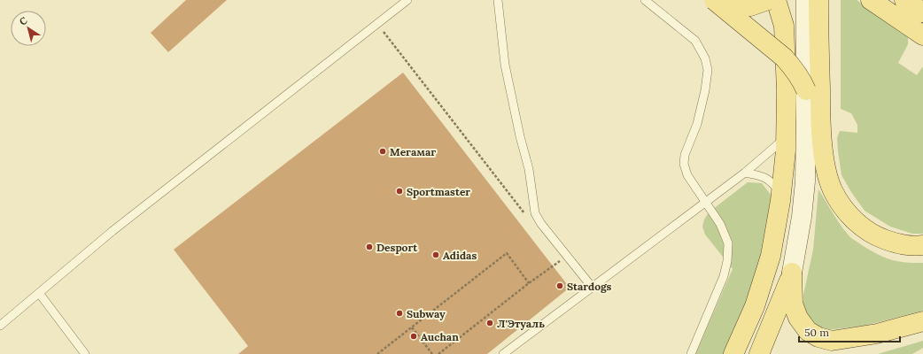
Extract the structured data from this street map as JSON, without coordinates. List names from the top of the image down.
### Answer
{
  "places": [
    "Мегамаг",
    "Sportmaster",
    "Desport",
    "Adidas",
    "Stardogs",
    "Subway",
    "Л'Этуаль",
    "Auchan"
  ],
  "scale_bar": "50 m",
  "north": "top left"
}
